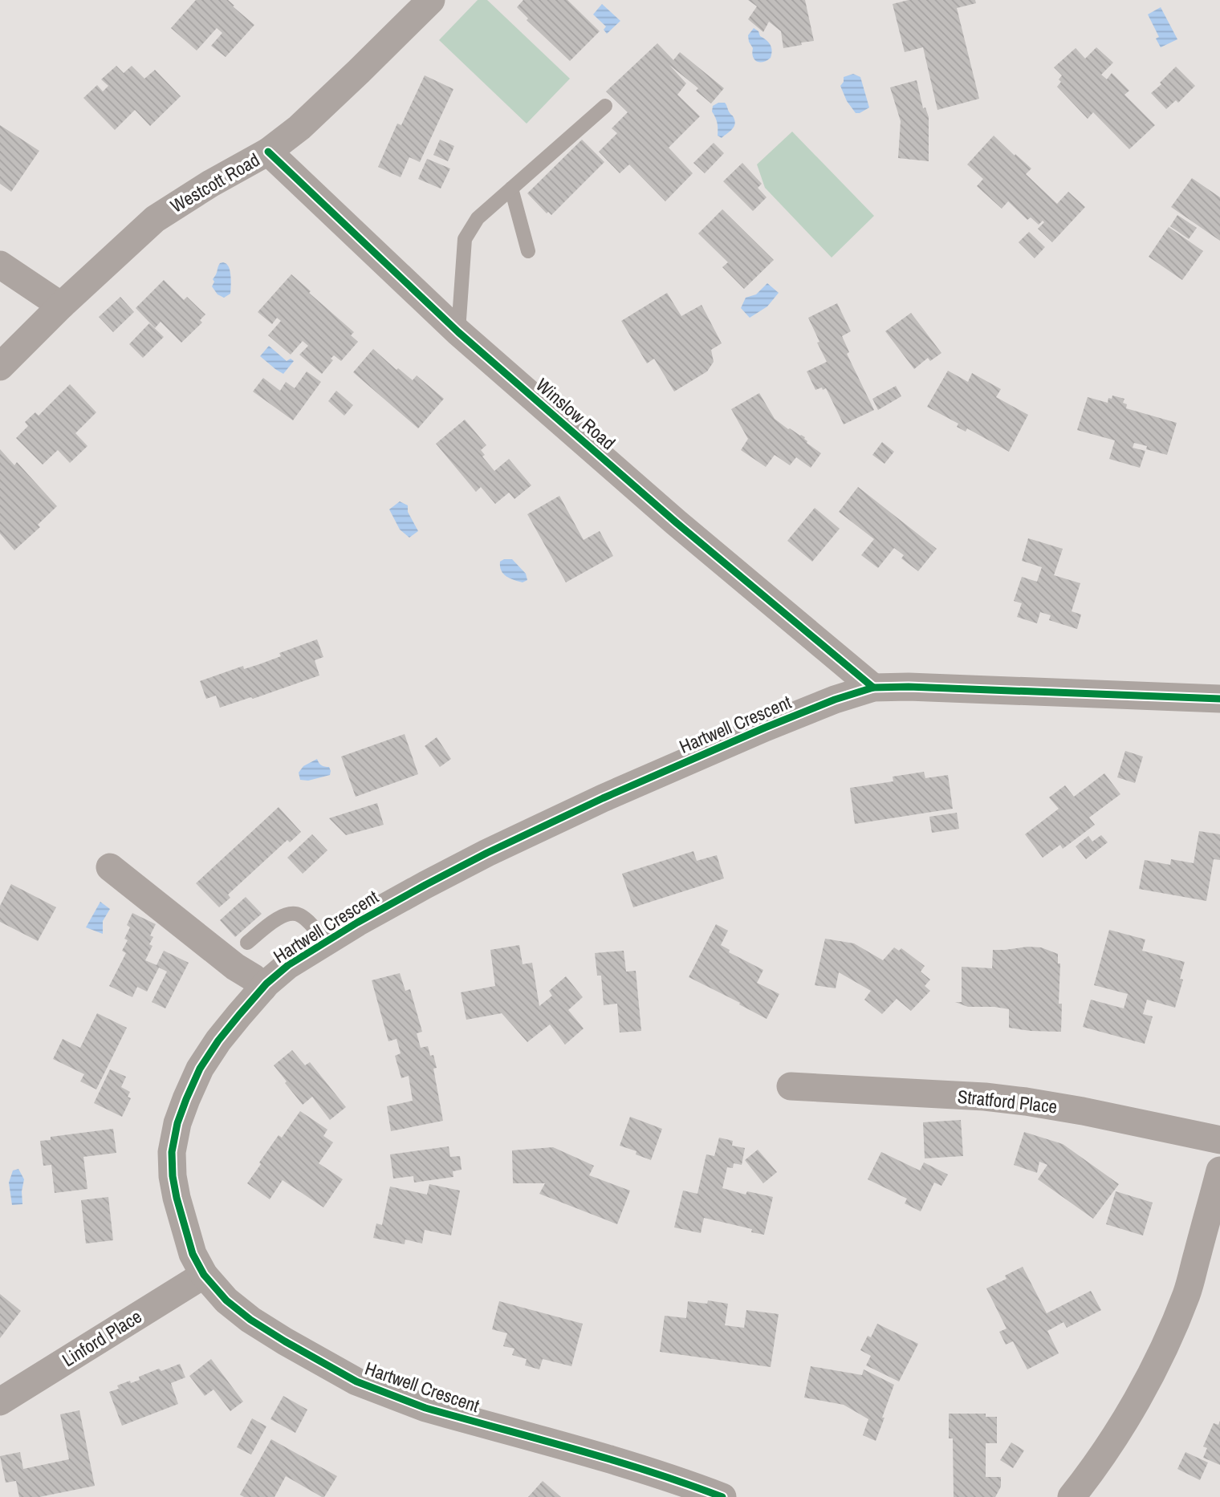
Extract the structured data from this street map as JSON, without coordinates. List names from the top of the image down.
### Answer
{
  "streets": {
    "street": [
      "Westcott Road",
      "Winslow Road",
      "Hartwell Crescent",
      "Stratford Place",
      "Linford Place"
    ]
  },
  "crossings": [
    ["Westcott Road", "Winslow Road"],
    ["Winslow Road", "Hartwell Crescent"],
    ["Hartwell Crescent", "Linford Place"]
  ]
}
